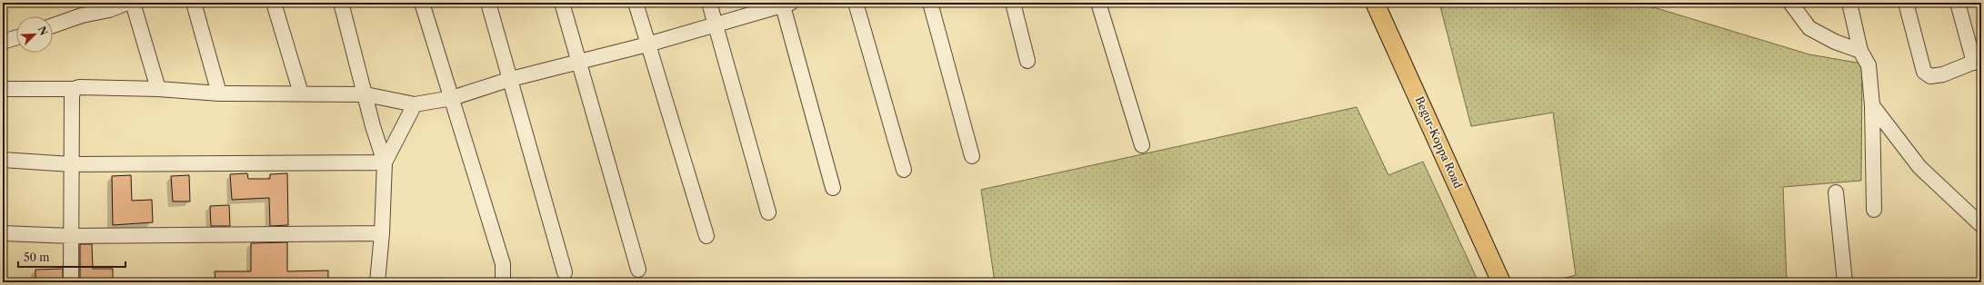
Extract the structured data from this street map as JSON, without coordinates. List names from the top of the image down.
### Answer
{
  "streets": {
    "main road": ["Begur-Koppa Road"]
  },
  "scale_bar": "50 m",
  "north": "top right"
}
